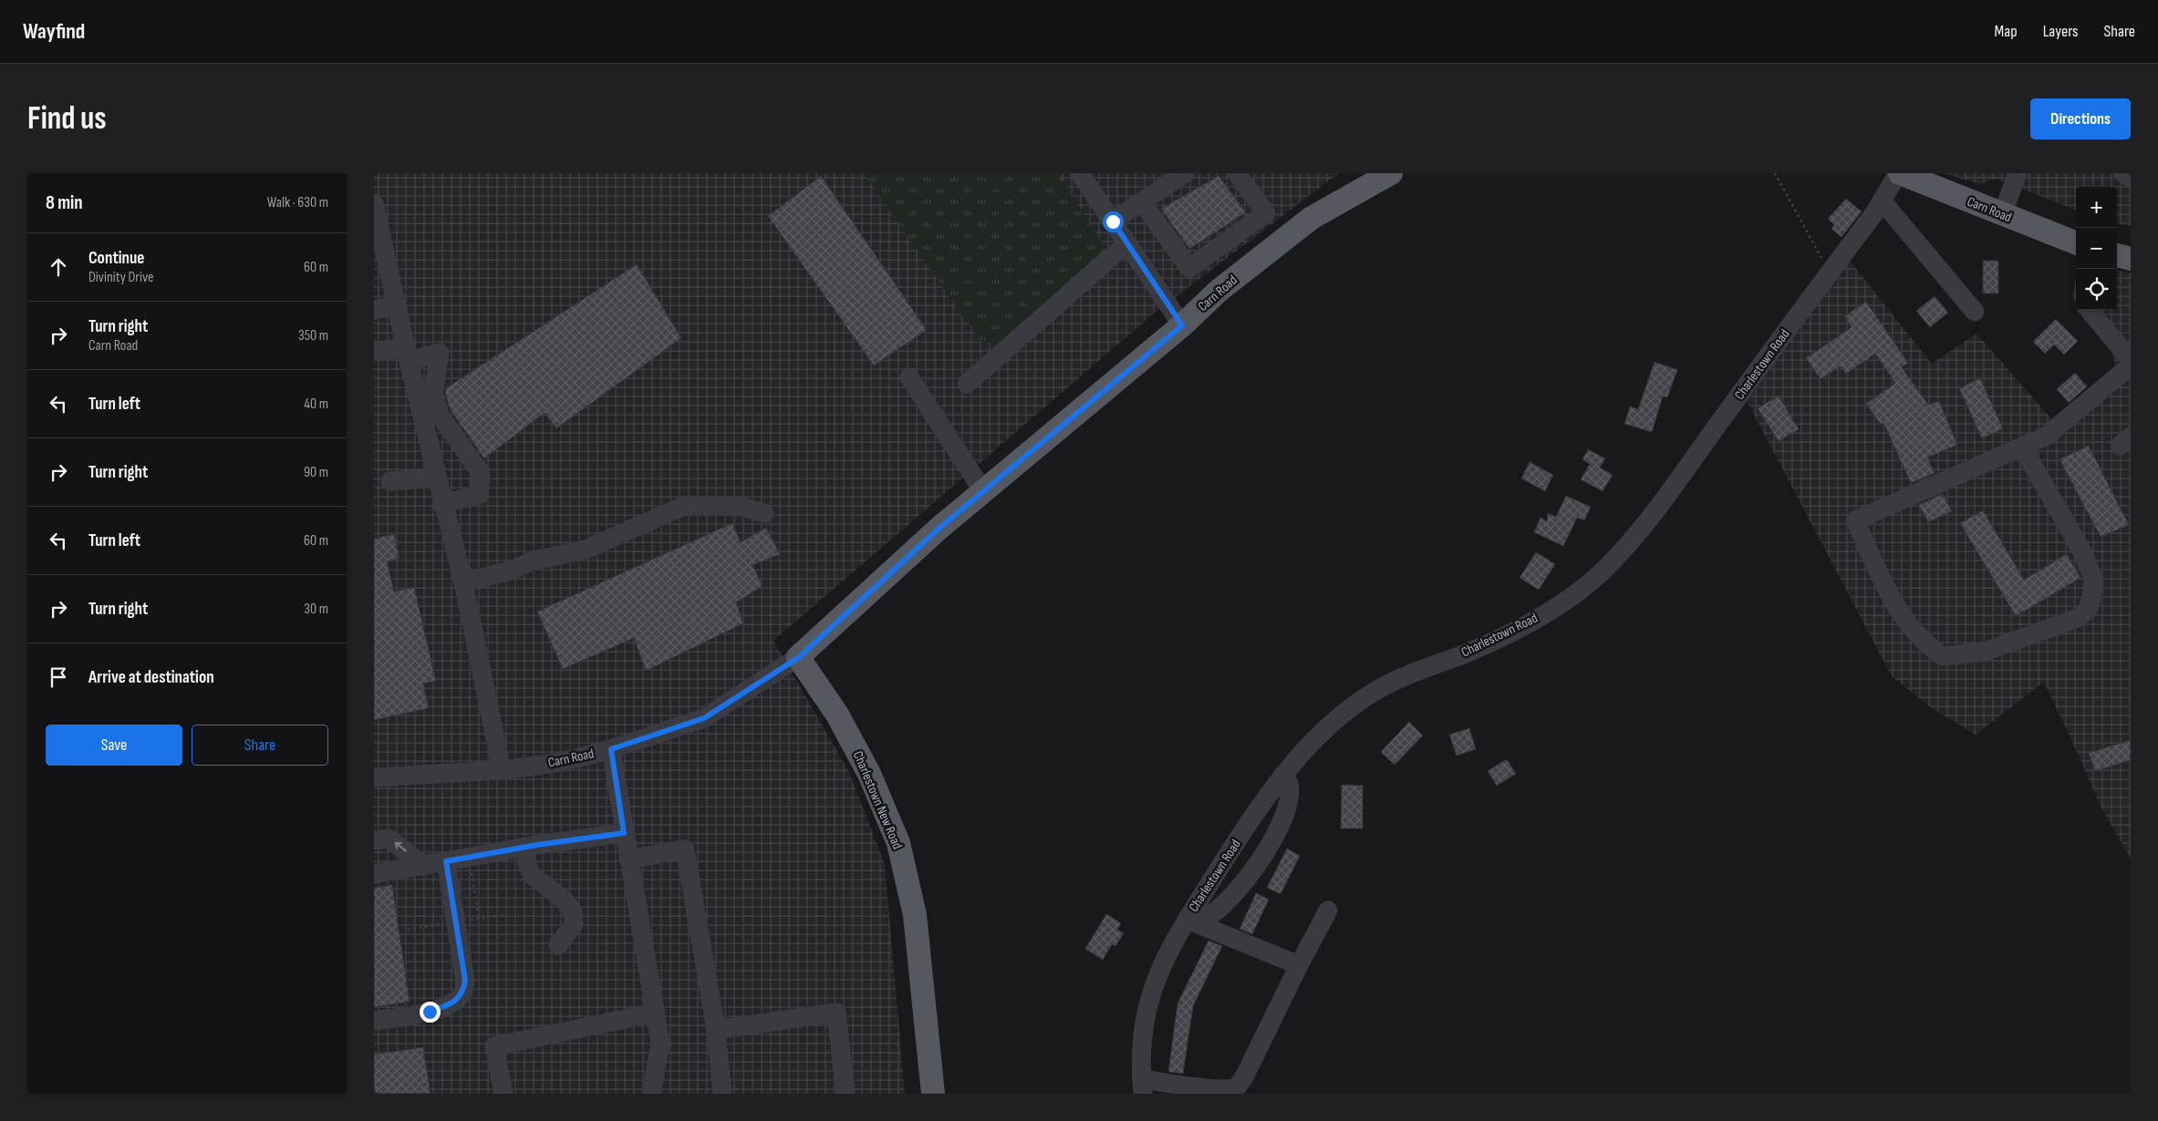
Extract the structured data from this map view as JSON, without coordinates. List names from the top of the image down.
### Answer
{
  "streets": {
    "main road": ["Carn Road", "Charlestown New Road"],
    "street": ["Charlestown Road"]
  },
  "crossings": [
    ["Carn Road", "Charlestown Road"],
    ["Carn Road", "Charlestown New Road"]
  ],
  "page": {
    "header": "Wayfind",
    "nav": ["Map", "Layers", "Share"],
    "buttons": [
      "Directions",
      ["Save", "Share"]
    ],
    "title": "Find us",
    "heading": ["8 min", "Walk · 630 m"],
    "map_buttons": ["+", "−"],
    "list": [
      ["Continue", "Divinity Drive", "60 m"],
      ["Turn right", "Carn Road", "350 m"],
      ["Turn left", "40 m"],
      ["Turn right", "90 m"],
      ["Turn left", "60 m"],
      ["Turn right", "30 m"],
      "Arrive at destination"
    ]
  }
}
